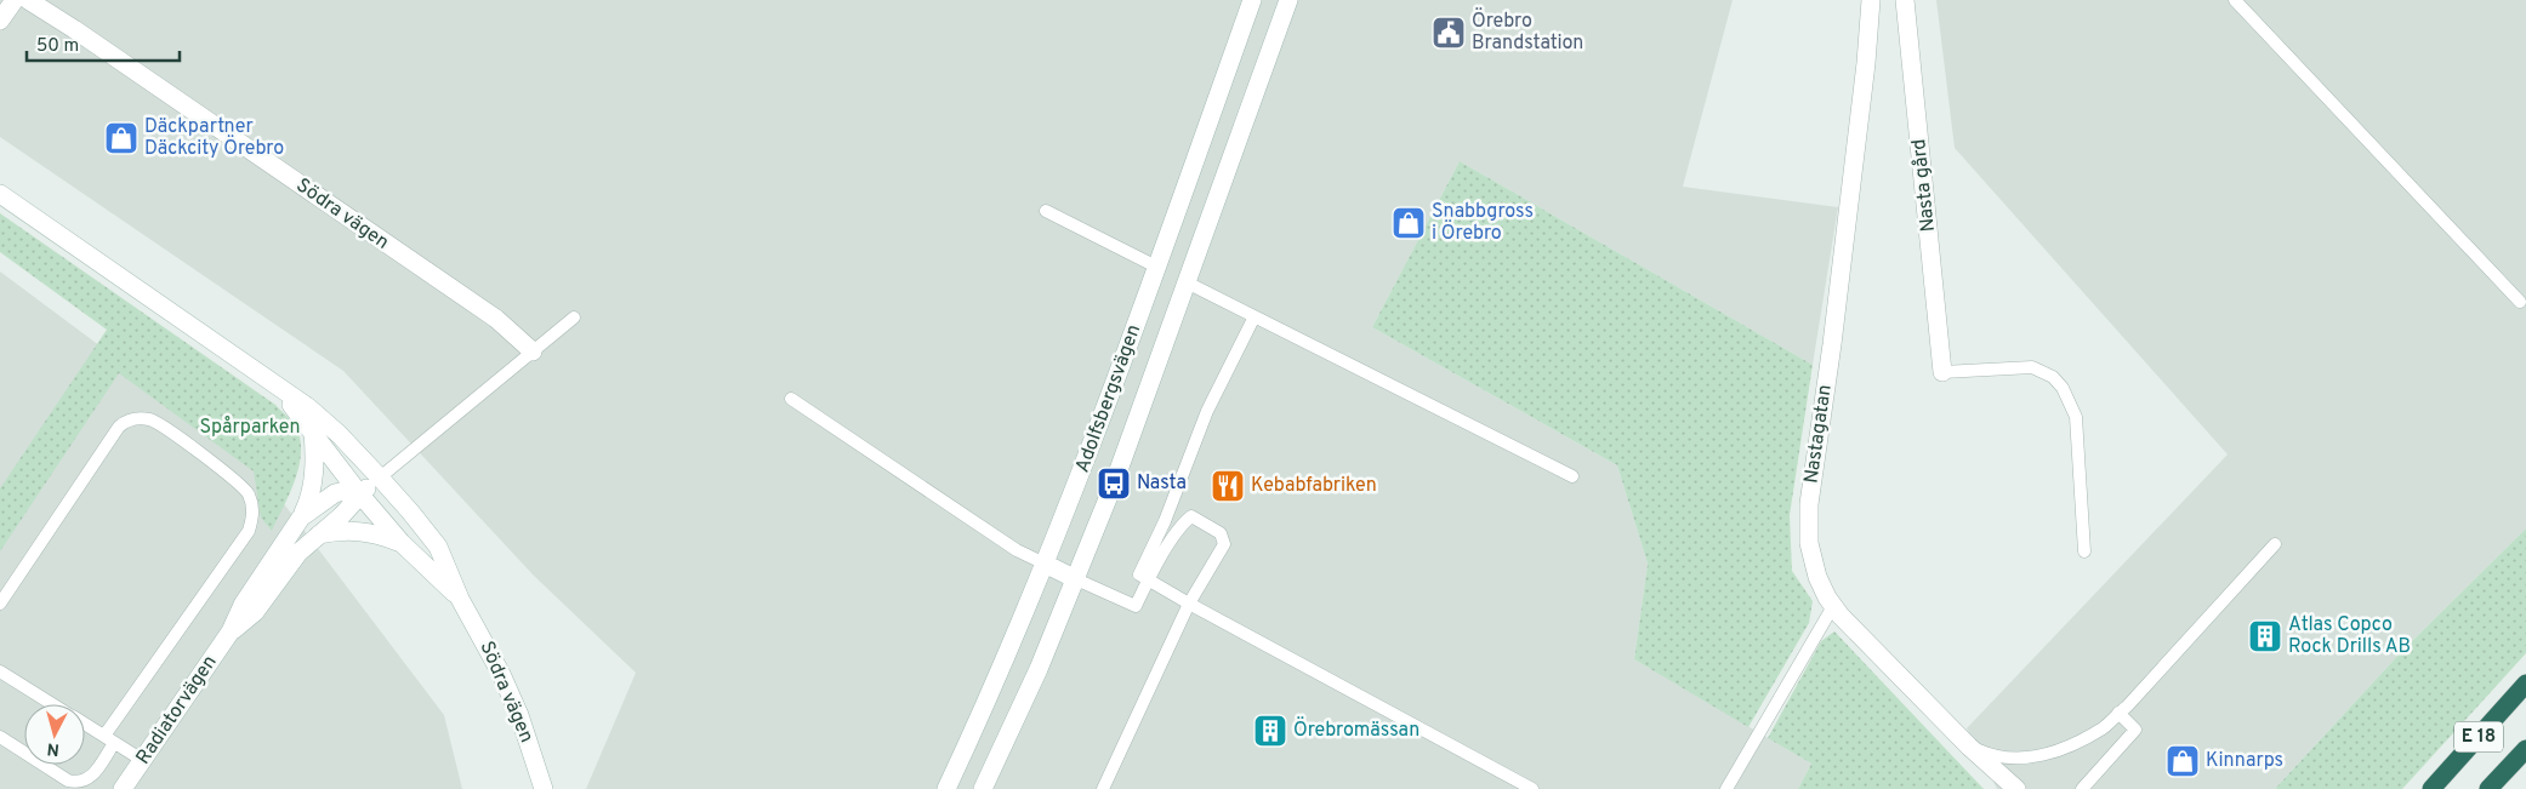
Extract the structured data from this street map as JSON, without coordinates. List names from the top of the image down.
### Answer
{
  "streets": {
    "highway": ["E 18"],
    "main road": [
      "Nasta gård",
      "Södra vägen",
      "Adolfsbergsvägen",
      "Nastagatan",
      "Radiatorvägen"
    ]
  },
  "crossings": [
    ["Södra vägen", "Radiatorvägen"]
  ],
  "parks": ["Spårparken"],
  "places": {
    "public building": ["Örebro Brandstation"],
    "shop": ["Däckpartner Däckcity Örebro", "Snabbgross i Örebro", "Kinnarps"],
    "bus stop": ["Nasta"],
    "restaurant": ["Kebabfabriken"],
    "building": ["Atlas Copco Rock Drills AB", "Örebromässan"]
  },
  "scale_bar": "50 m",
  "north": "bottom"
}
